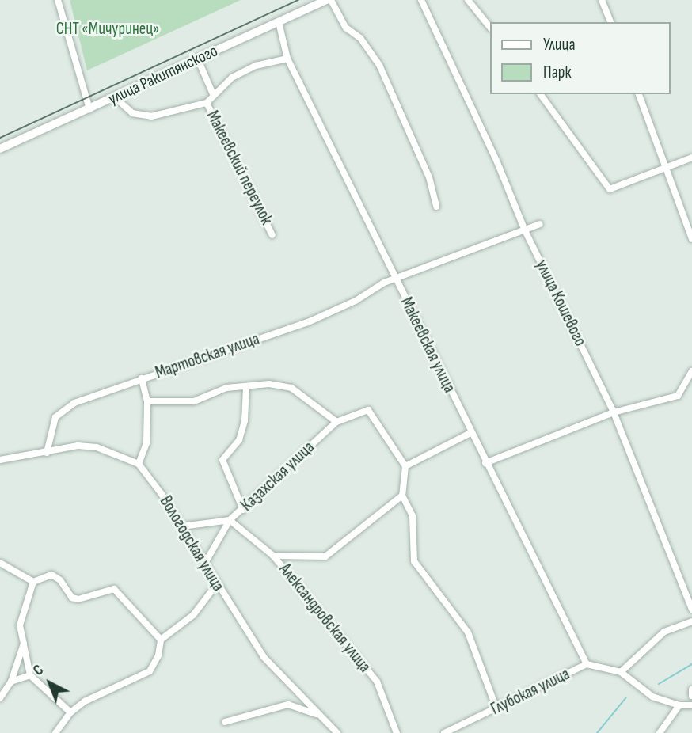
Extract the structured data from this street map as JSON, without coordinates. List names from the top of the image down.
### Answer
{
  "streets": {
    "main road": ["улица Ракитянского"],
    "street": [
      "Макеевский переулок",
      "улица Кошевого",
      "Макеевская улица",
      "Мартовская улица",
      "Казахская улица",
      "Вологодская улица",
      "Александровская улица",
      "Глубокая улица"
    ]
  },
  "crossings": [
    ["улица Ракитянского", "Макеевский переулок"],
    ["улица Ракитянского", "Макеевская улица"],
    ["улица Кошевого", "Мартовская улица"],
    ["Макеевская улица", "Мартовская улица"],
    ["Макеевская улица", "Глубокая улица"],
    ["Казахская улица", "Вологодская улица"],
    ["Казахская улица", "Александровская улица"]
  ],
  "parks": ["СНТ «Мичуринец»"],
  "legend": ["Улица", "Парк"],
  "north": "top left"
}
